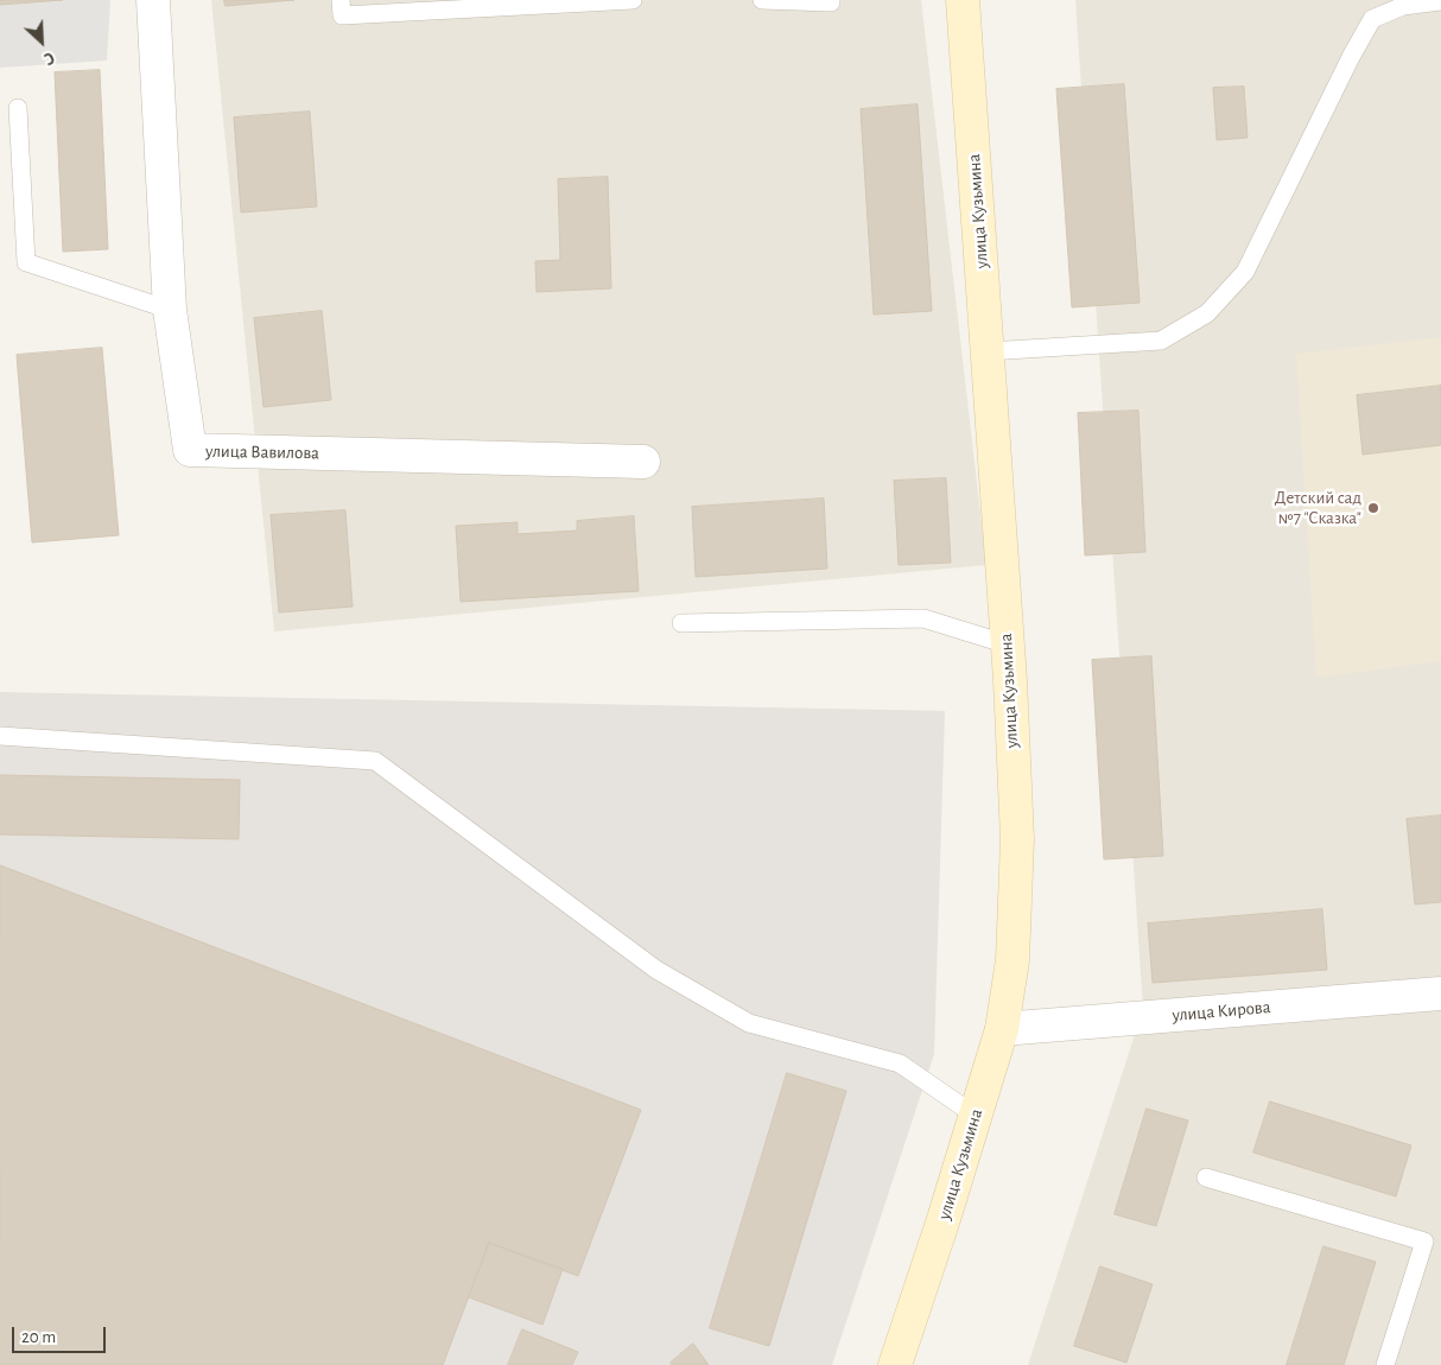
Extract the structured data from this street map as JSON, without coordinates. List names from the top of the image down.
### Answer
{
  "streets": {
    "main road": ["улица Кузьмина"],
    "street": ["улица Вавилова", "улица Кирова"]
  },
  "crossings": [
    ["улица Кузьмина", "улица Кирова"]
  ],
  "places": ["Детский сад №7 \"Сказка\""],
  "scale_bar": "20 m",
  "north": "bottom right"
}
